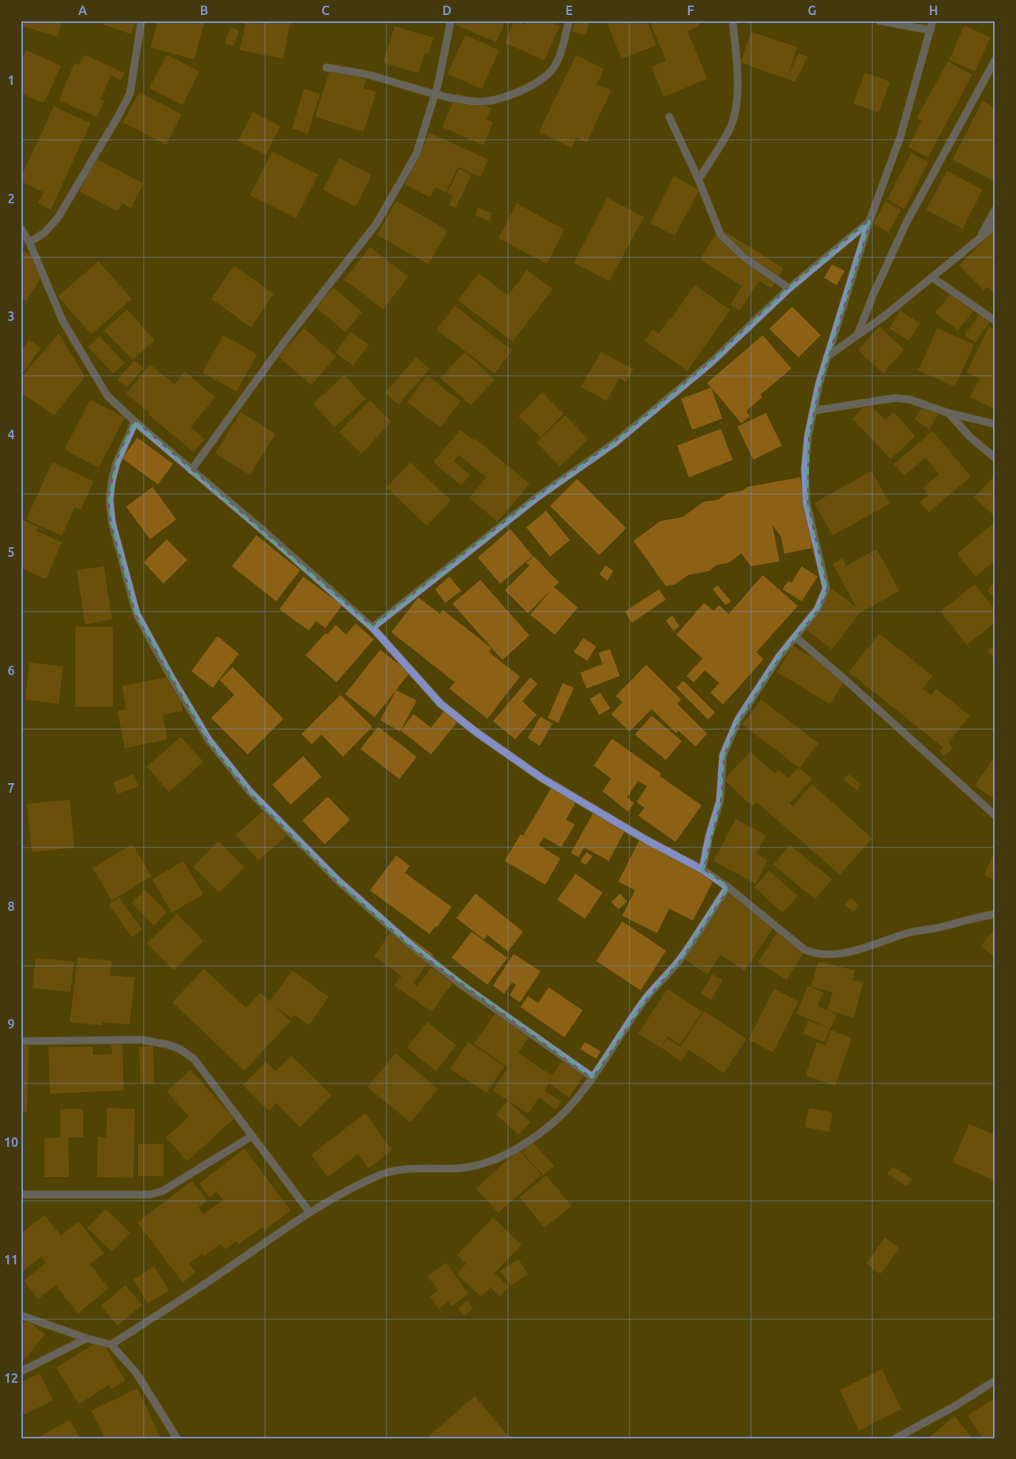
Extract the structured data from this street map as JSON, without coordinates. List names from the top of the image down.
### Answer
{
  "grid": {
    "columns": [
      "A",
      "B",
      "C",
      "D",
      "E",
      "F",
      "G",
      "H"
    ],
    "rows": [
      "1",
      "2",
      "3",
      "4",
      "5",
      "6",
      "7",
      "8",
      "9",
      "10",
      "11",
      "12"
    ]
  }
}
